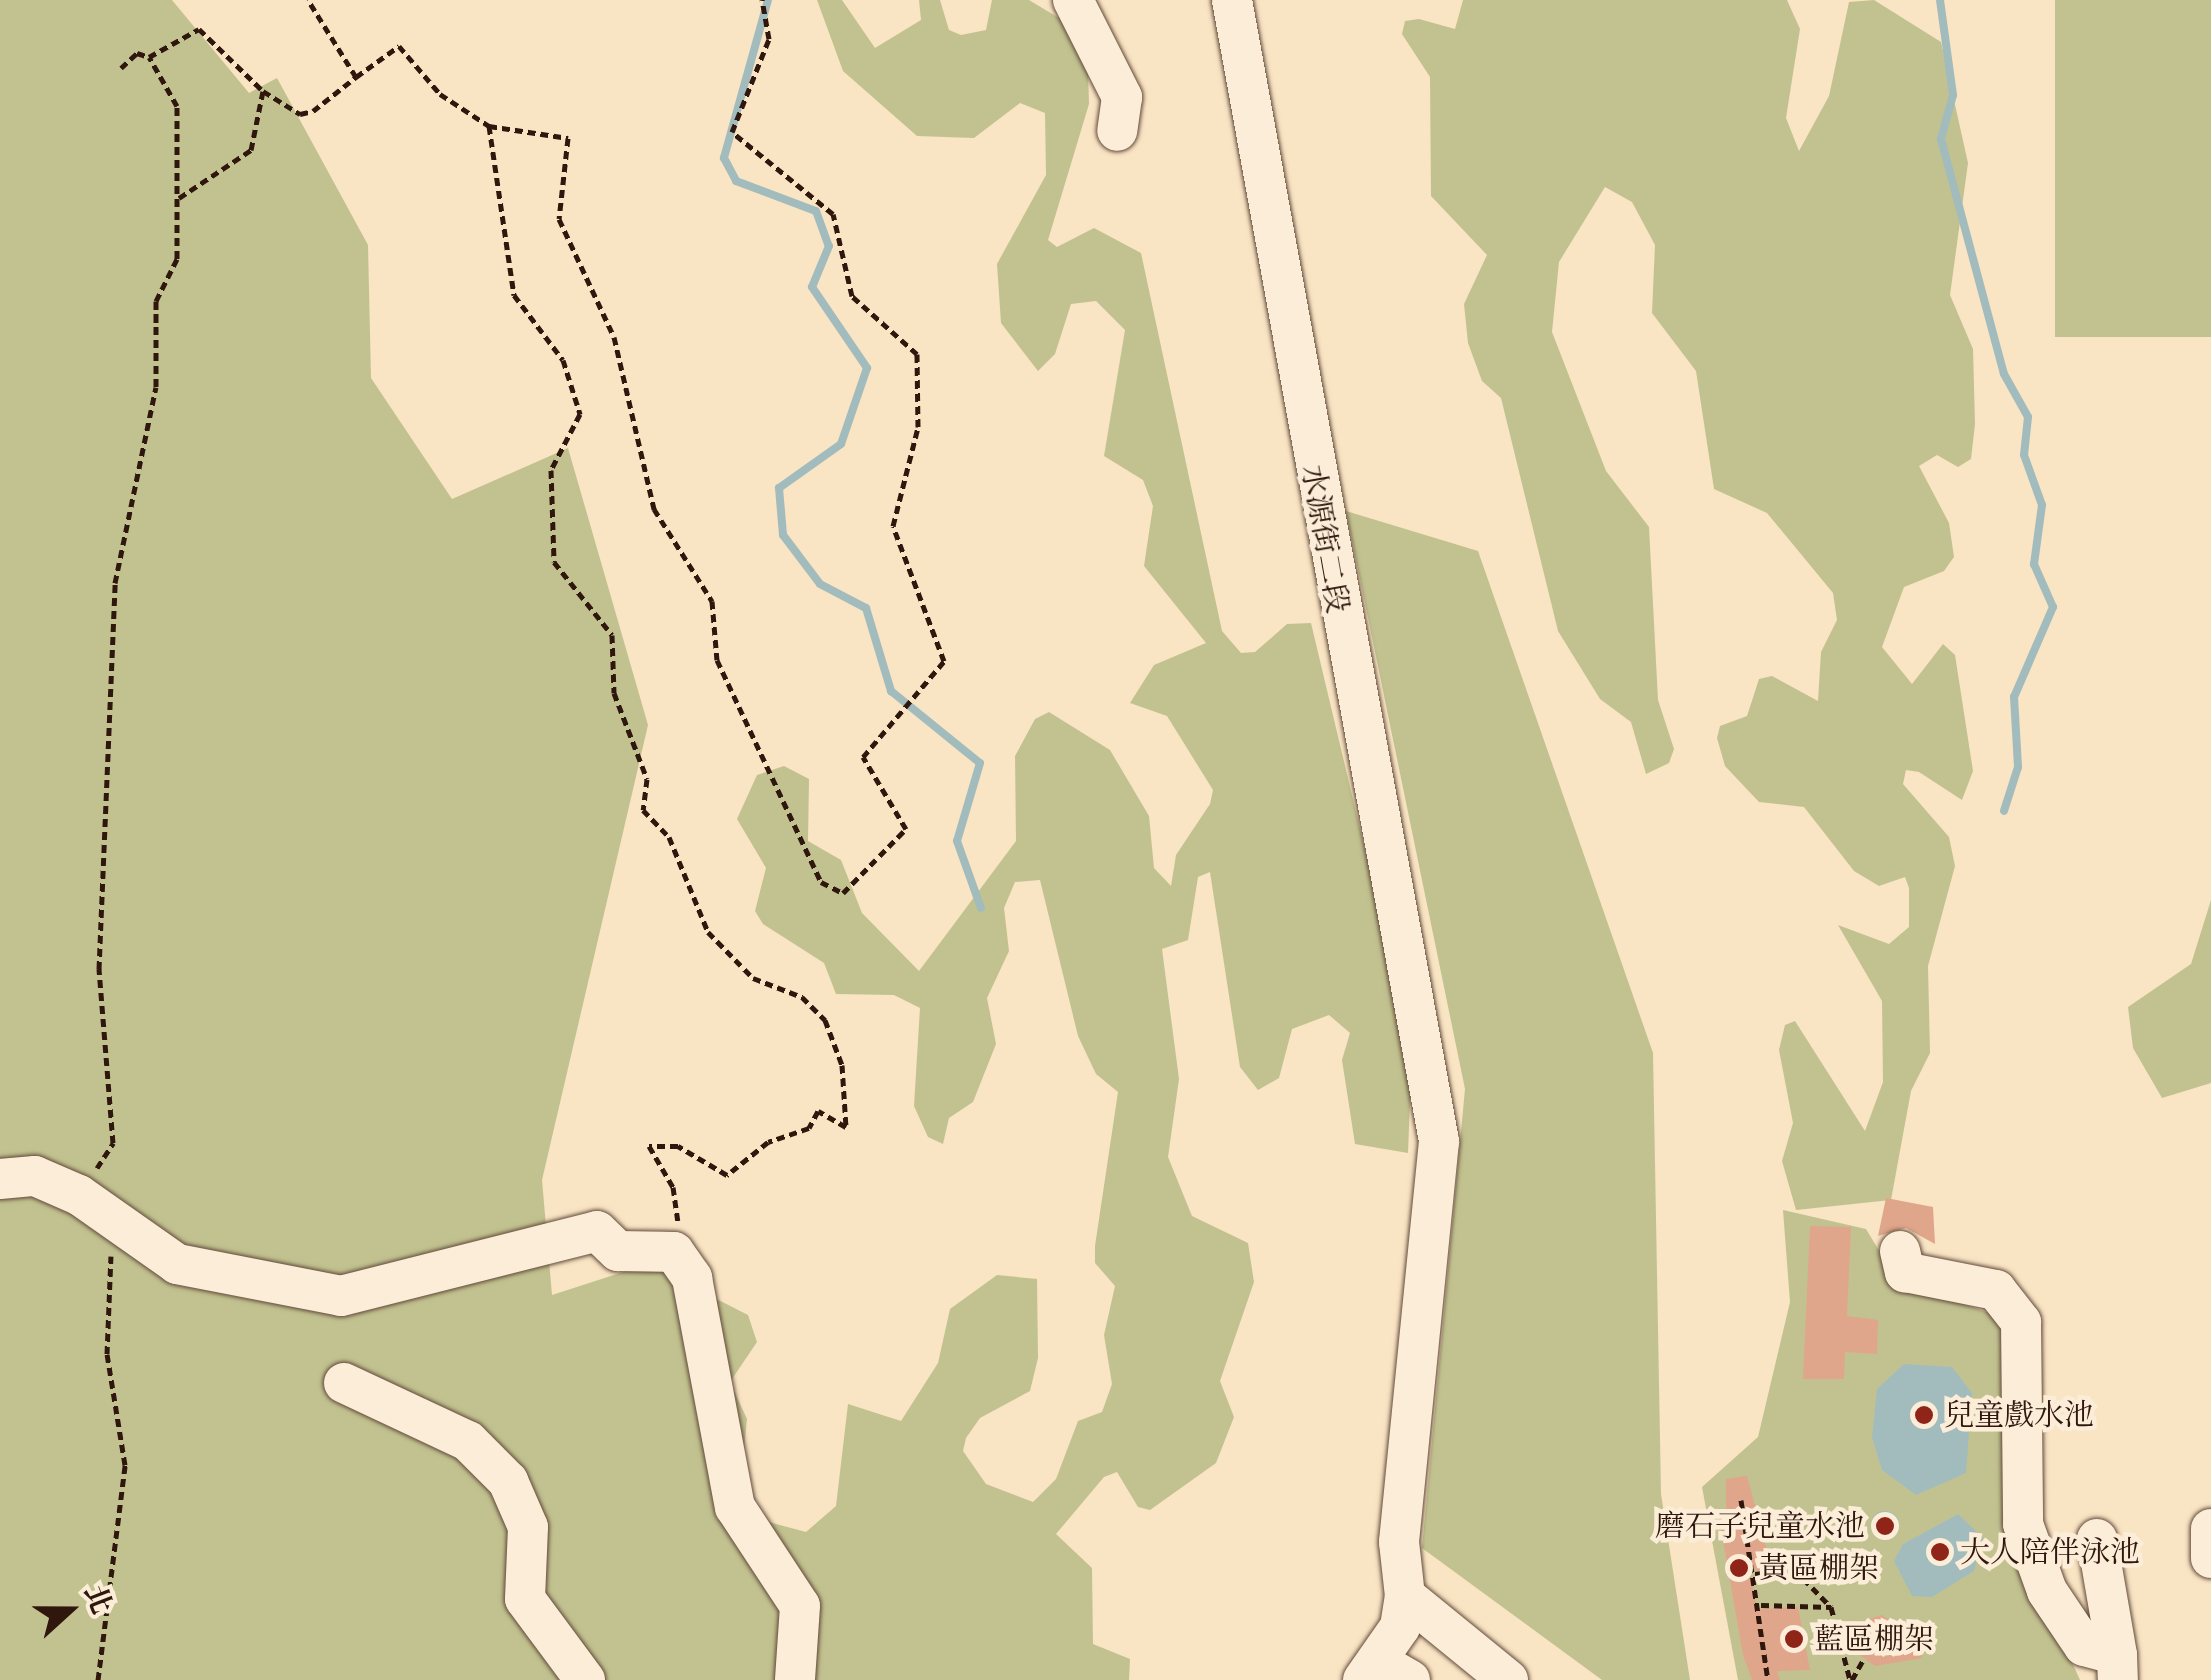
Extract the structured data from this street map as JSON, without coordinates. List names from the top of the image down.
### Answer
{
  "streets": {
    "street": ["水源街二段"]
  },
  "places": [
    "兒童戲水池",
    "磨石子兒童水池",
    "大人陪伴泳池",
    "黃區棚架",
    "藍區棚架"
  ],
  "north": "right"
}
